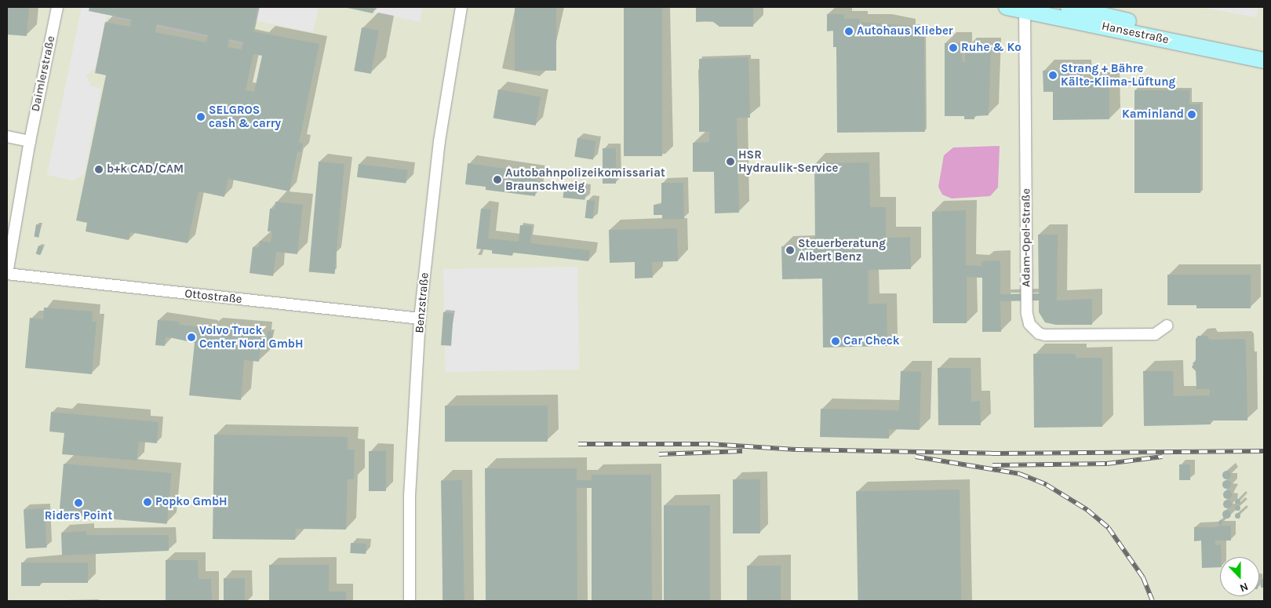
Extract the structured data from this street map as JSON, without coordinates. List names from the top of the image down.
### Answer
{
  "streets": {
    "main road": ["Hansestraße"],
    "street": [
      "Daimlerstraße",
      "Adam-Opel-Straße",
      "Ottostraße",
      "Benzstraße"
    ]
  },
  "crossings": [
    ["Hansestraße", "Adam-Opel-Straße"],
    ["Daimlerstraße", "Ottostraße"],
    ["Ottostraße", "Benzstraße"]
  ],
  "places": [
    "Autohaus Klieber",
    "Ruhe & Ko",
    "Strang + Bähre Kälte-Klima-Lüftung",
    "Kaminland",
    "SELGROS cash & carry",
    "HSR Hydraulik-Service",
    "b+k CAD/CAM",
    "Autobahnpolizeikomissariat Braunschweig",
    "Steuerberatung Albert Benz",
    "Volvo Truck Center Nord GmbH",
    "Car Check",
    "Popko GmbH",
    "Riders Point"
  ],
  "north": "bottom"
}
